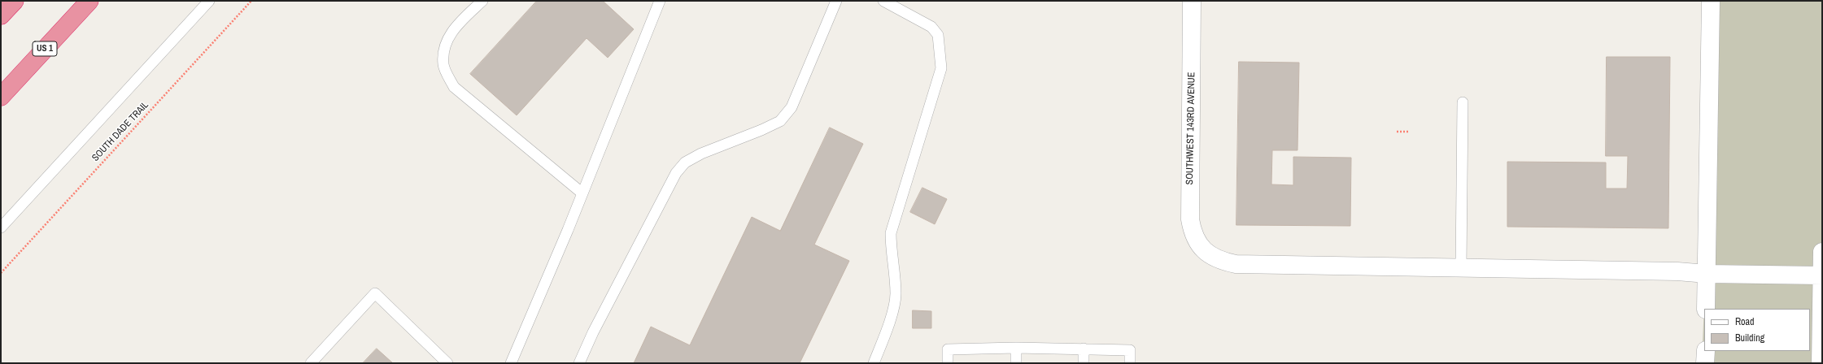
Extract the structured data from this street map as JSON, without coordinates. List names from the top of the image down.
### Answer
{
  "streets": {
    "highway": ["US 1"],
    "street": ["SOUTHWEST 143RD AVENUE"],
    "path": ["SOUTH DADE TRAIL"]
  },
  "legend": ["Road", "Building"]
}
